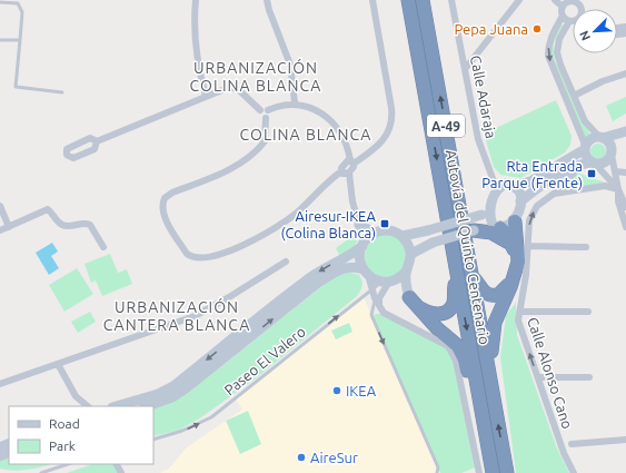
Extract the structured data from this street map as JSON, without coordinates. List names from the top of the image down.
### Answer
{
  "streets": {
    "highway": ["A-49", "Autovía del Quinto Centenario"],
    "street": ["Calle Adaraja", "Calle Alonso Cano"],
    "lane": ["Paseo El Valero"]
  },
  "one_way": ["Paseo El Valero"],
  "districts": ["URBANIZACIÓN COLINA BLANCA", "COLINA BLANCA", "URBANIZACIÓN CANTERA BLANCA"],
  "places": {
    "other": ["Pepa Juana", "IKEA", "AireSur"],
    "transit": ["Rta Entrada Parque (Frente)", "Airesur-IKEA (Colina Blanca)"]
  },
  "legend": ["Road", "Park"],
  "north": "bottom left"
}
